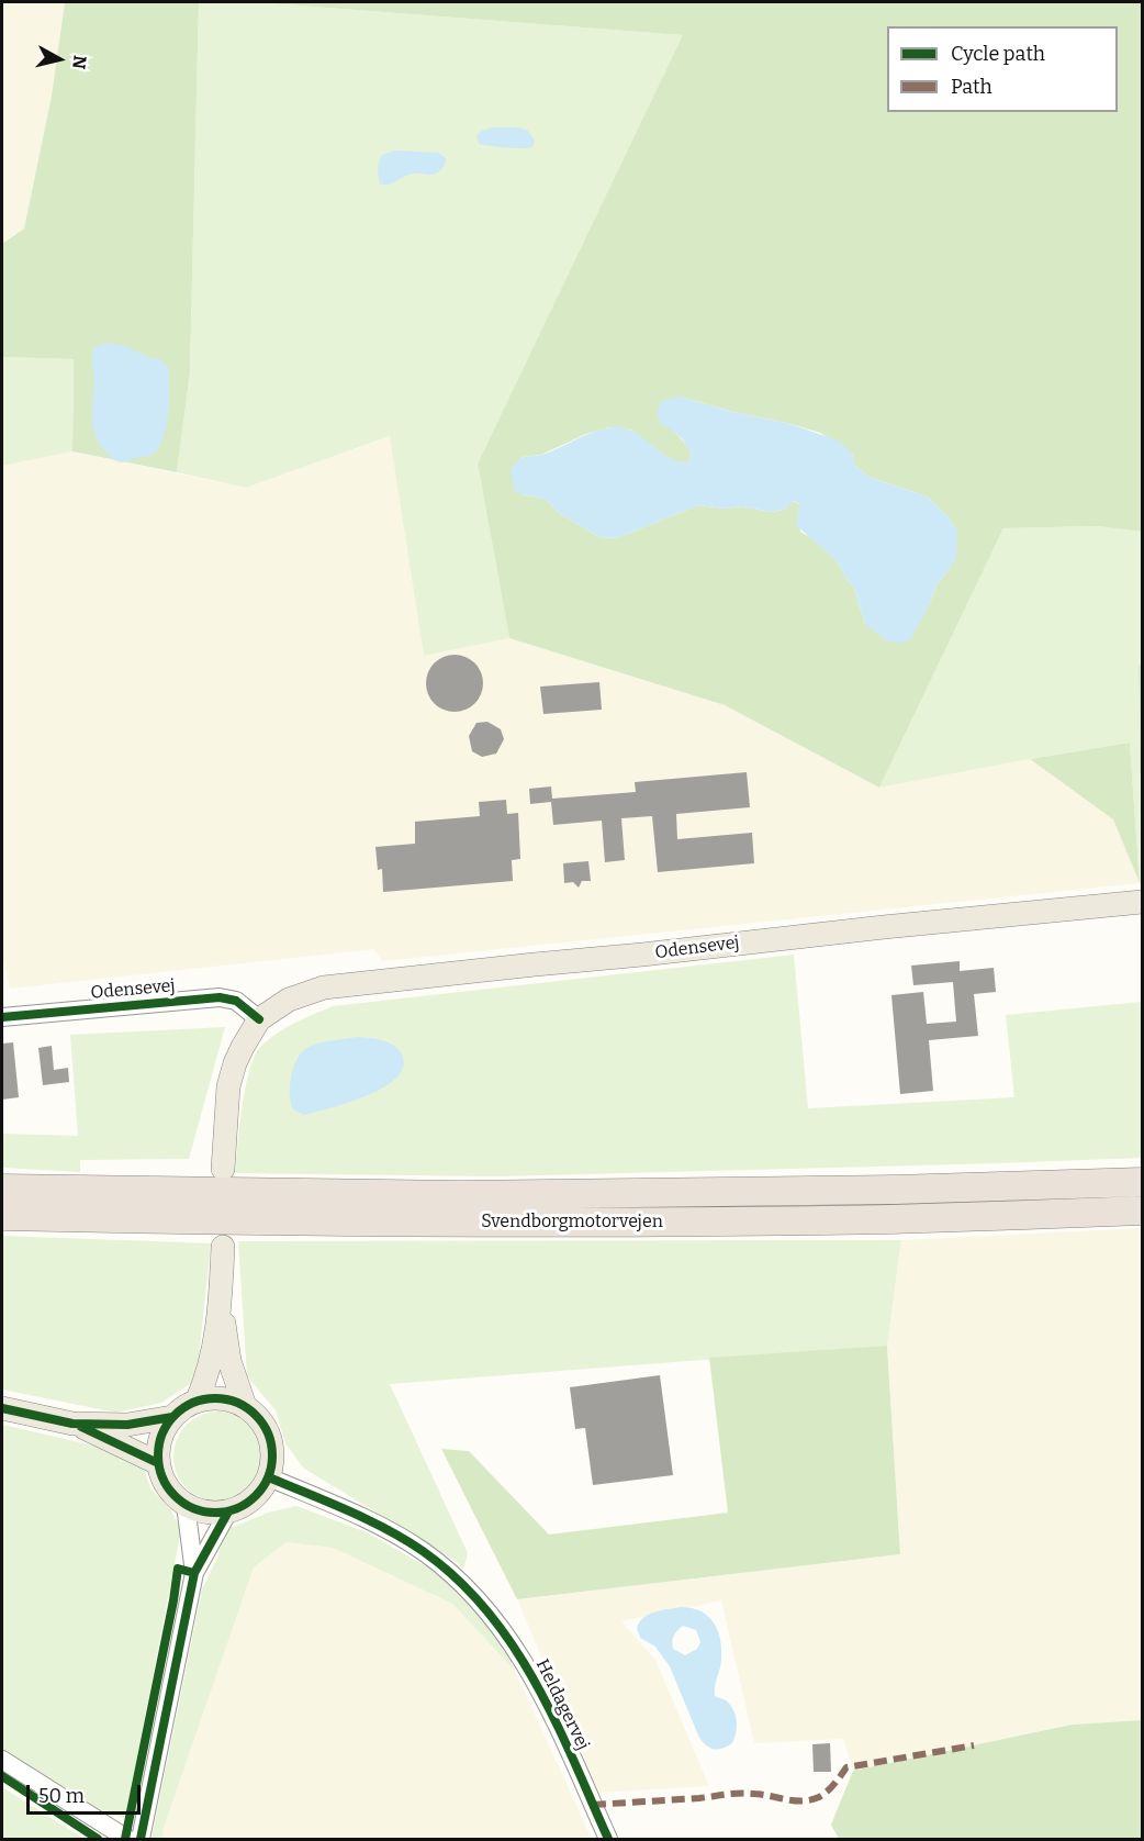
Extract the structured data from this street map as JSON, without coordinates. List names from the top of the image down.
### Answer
{
  "streets": {
    "highway": ["Svendborgmotorvejen"],
    "main road": ["Odensevej"],
    "street": ["Heldagervej"]
  },
  "legend": ["Cycle path", "Path"],
  "scale_bar": "50 m",
  "north": "right"
}
